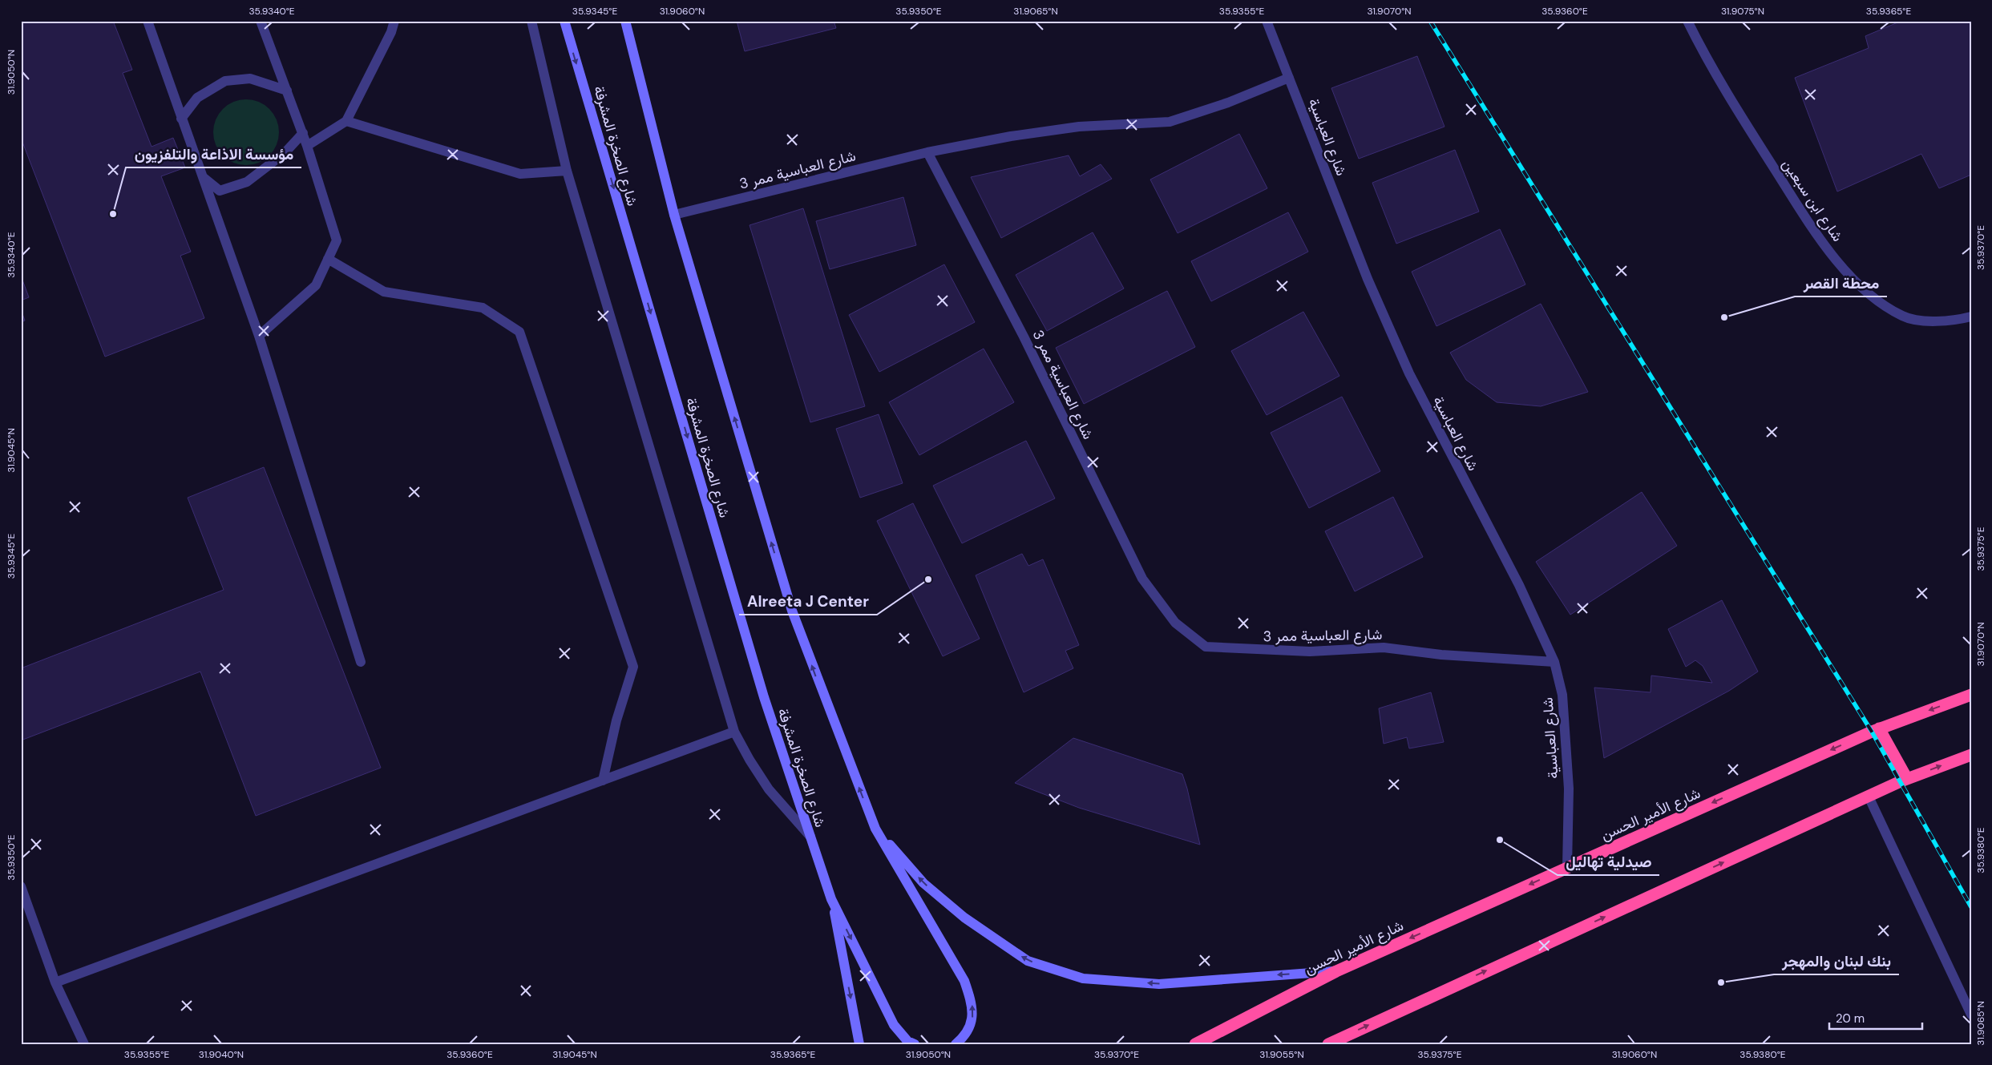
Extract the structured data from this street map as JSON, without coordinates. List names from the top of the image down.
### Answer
{
  "streets": {
    "highway": ["شارع الأمير الحسن"],
    "main road": ["شارع الصخرة المشرفة"],
    "street": ["شارع العباسية", "شارع العباسية ممر 3", "شارع ابن سبعين"]
  },
  "crossings": [
    ["شارع العباسية", "شارع العباسية ممر 3"],
    ["شارع العباسية", "شارع الأمير الحسن"]
  ],
  "places": [
    "مؤسسة الاذاعة والتلفزيون",
    "محطة القصر",
    "Alreeta J Center",
    "صيدلية تهاليل",
    "بنك لبنان والمهجر"
  ],
  "scale_bar": "20 m",
  "coordinates": [
    "35.9340°E",
    "35.9345°E",
    "31.9060°N",
    "35.9350°E",
    "31.9065°N",
    "35.9355°E",
    "31.9070°N",
    "35.9360°E",
    "31.9075°N",
    "35.9365°E",
    "31.9050°N",
    "35.9370°E",
    "31.9045°N",
    "35.9375°E",
    "35.9380°E",
    "31.9040°N",
    "31.9055°N"
  ]
}
